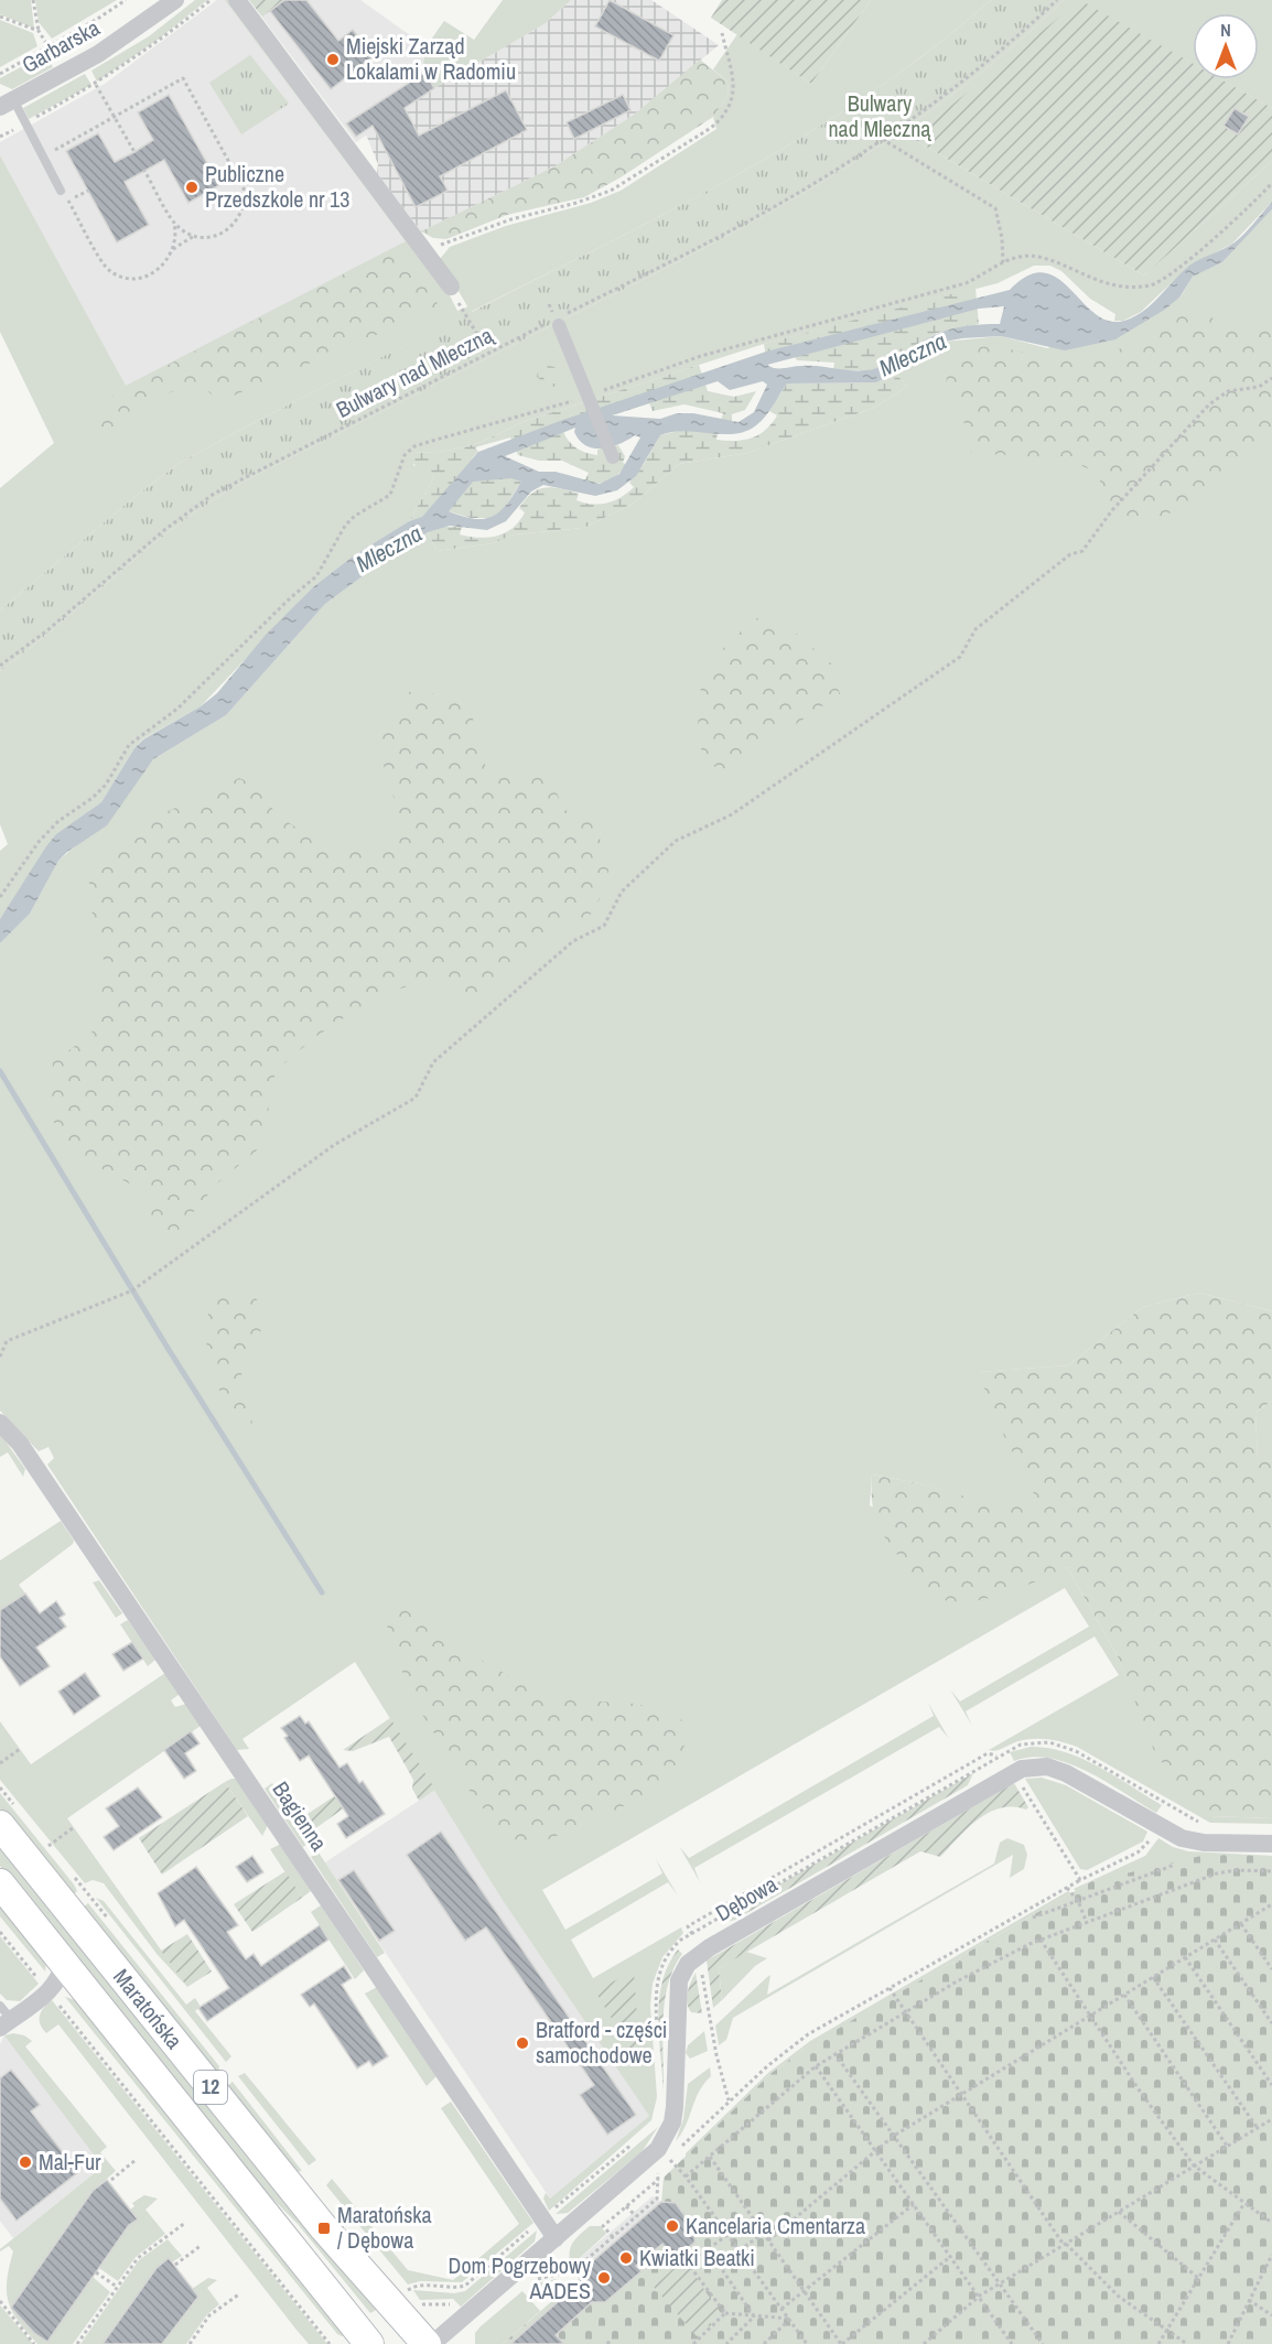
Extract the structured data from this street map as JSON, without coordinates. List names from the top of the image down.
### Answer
{
  "streets": {
    "main road": ["Maratońska", "12"],
    "street": ["Garbarska", "Bagienna", "Dębowa"],
    "path": ["Bulwary nad Mleczną"]
  },
  "crossings": [
    ["Bagienna", "Dębowa"]
  ],
  "water": ["Mleczna"],
  "parks": ["Bulwary nad Mleczną"],
  "places": {
    "other": [
      "Miejski Zarząd Lokalami w Radomiu",
      "Publiczne Przedszkole nr 13",
      "Bratford - części samochodowe",
      "Mal-Fur",
      "Kancelaria Cmentarza",
      "Kwiatki Beatki",
      "Dom Pogrzebowy AADES"
    ],
    "transit": ["Maratońska / Dębowa"]
  },
  "north": "top"
}
